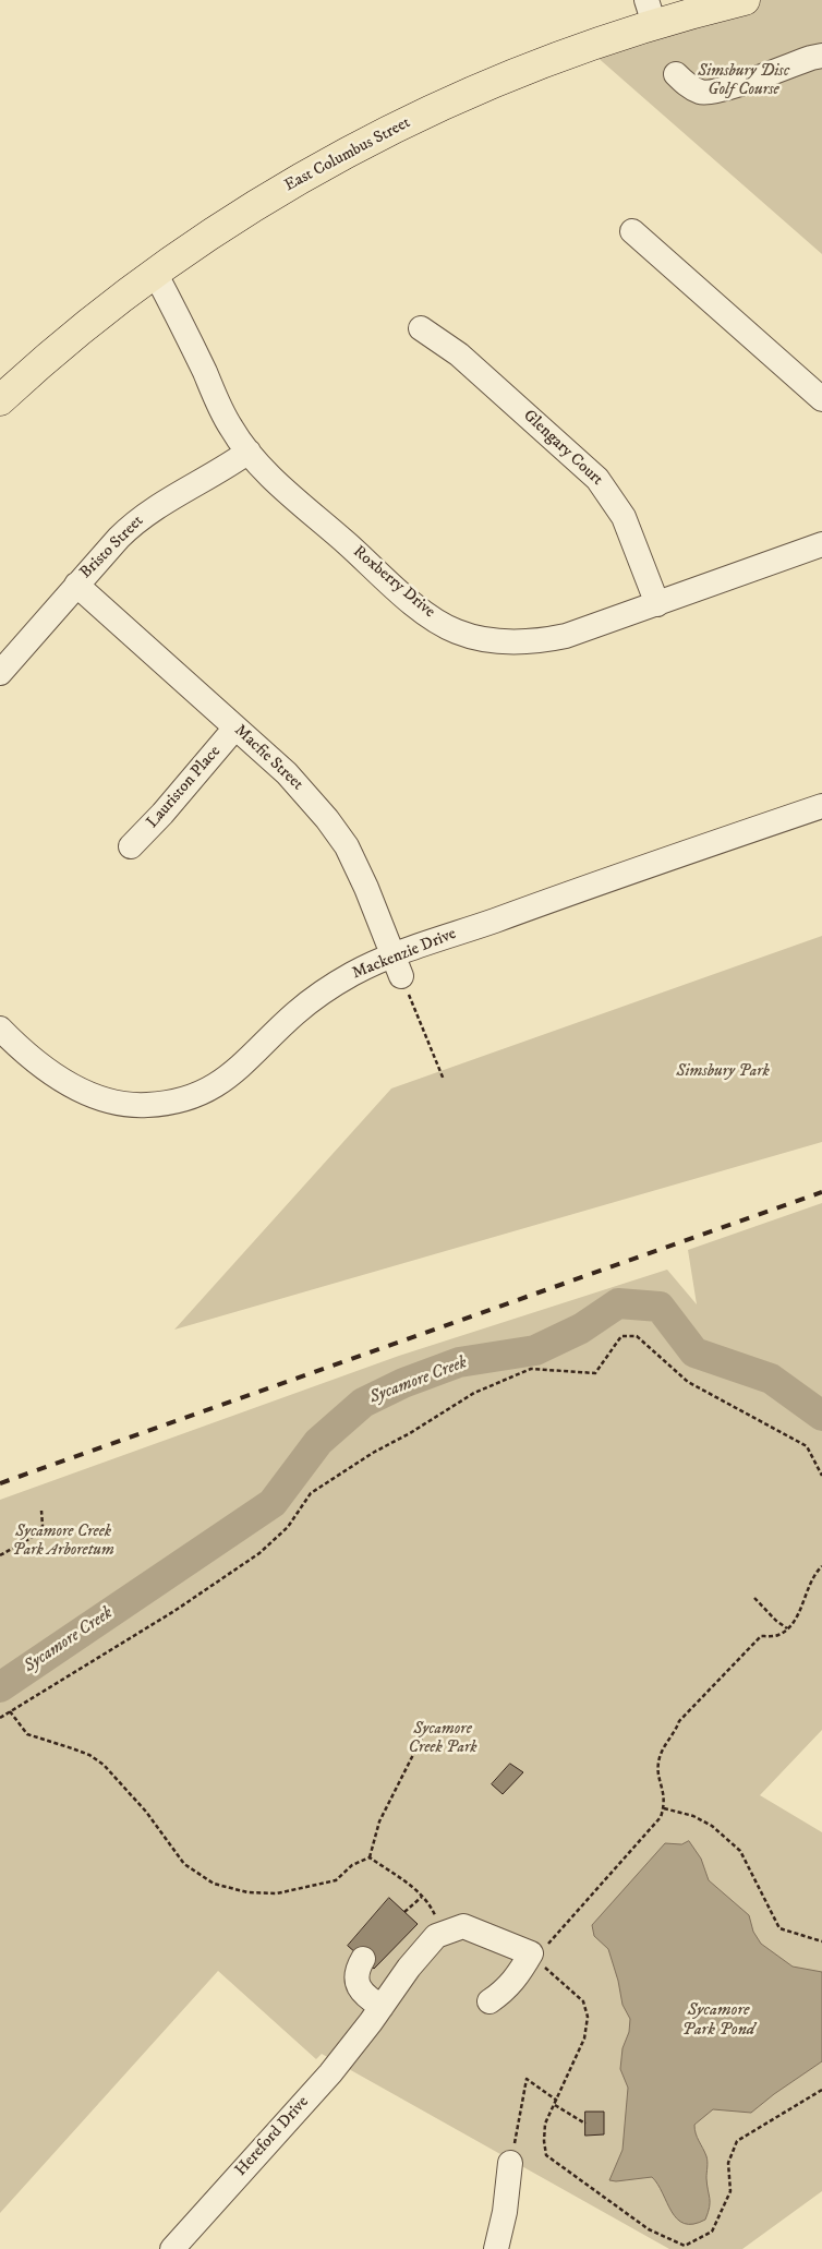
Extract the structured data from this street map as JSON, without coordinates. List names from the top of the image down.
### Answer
{
  "streets": {
    "main road": ["East Columbus Street"],
    "street": [
      "Glengary Court",
      "Bristo Street",
      "Roxberry Drive",
      "Macfie Street",
      "Lauriston Place",
      "Mackenzie Drive",
      "Hereford Drive"
    ]
  },
  "crossings": [
    ["East Columbus Street", "Roxberry Drive"],
    ["Glengary Court", "Roxberry Drive"],
    ["Bristo Street", "Roxberry Drive"],
    ["Bristo Street", "Macfie Street"],
    ["Macfie Street", "Lauriston Place"],
    ["Macfie Street", "Mackenzie Drive"]
  ],
  "water": ["Sycamore Creek", "Sycamore Park Pond"],
  "parks": [
    "Simsbury Disc Golf Course",
    "Simsbury Park",
    "Sycamore Creek Park Arboretum",
    "Sycamore Creek Park"
  ]
}
